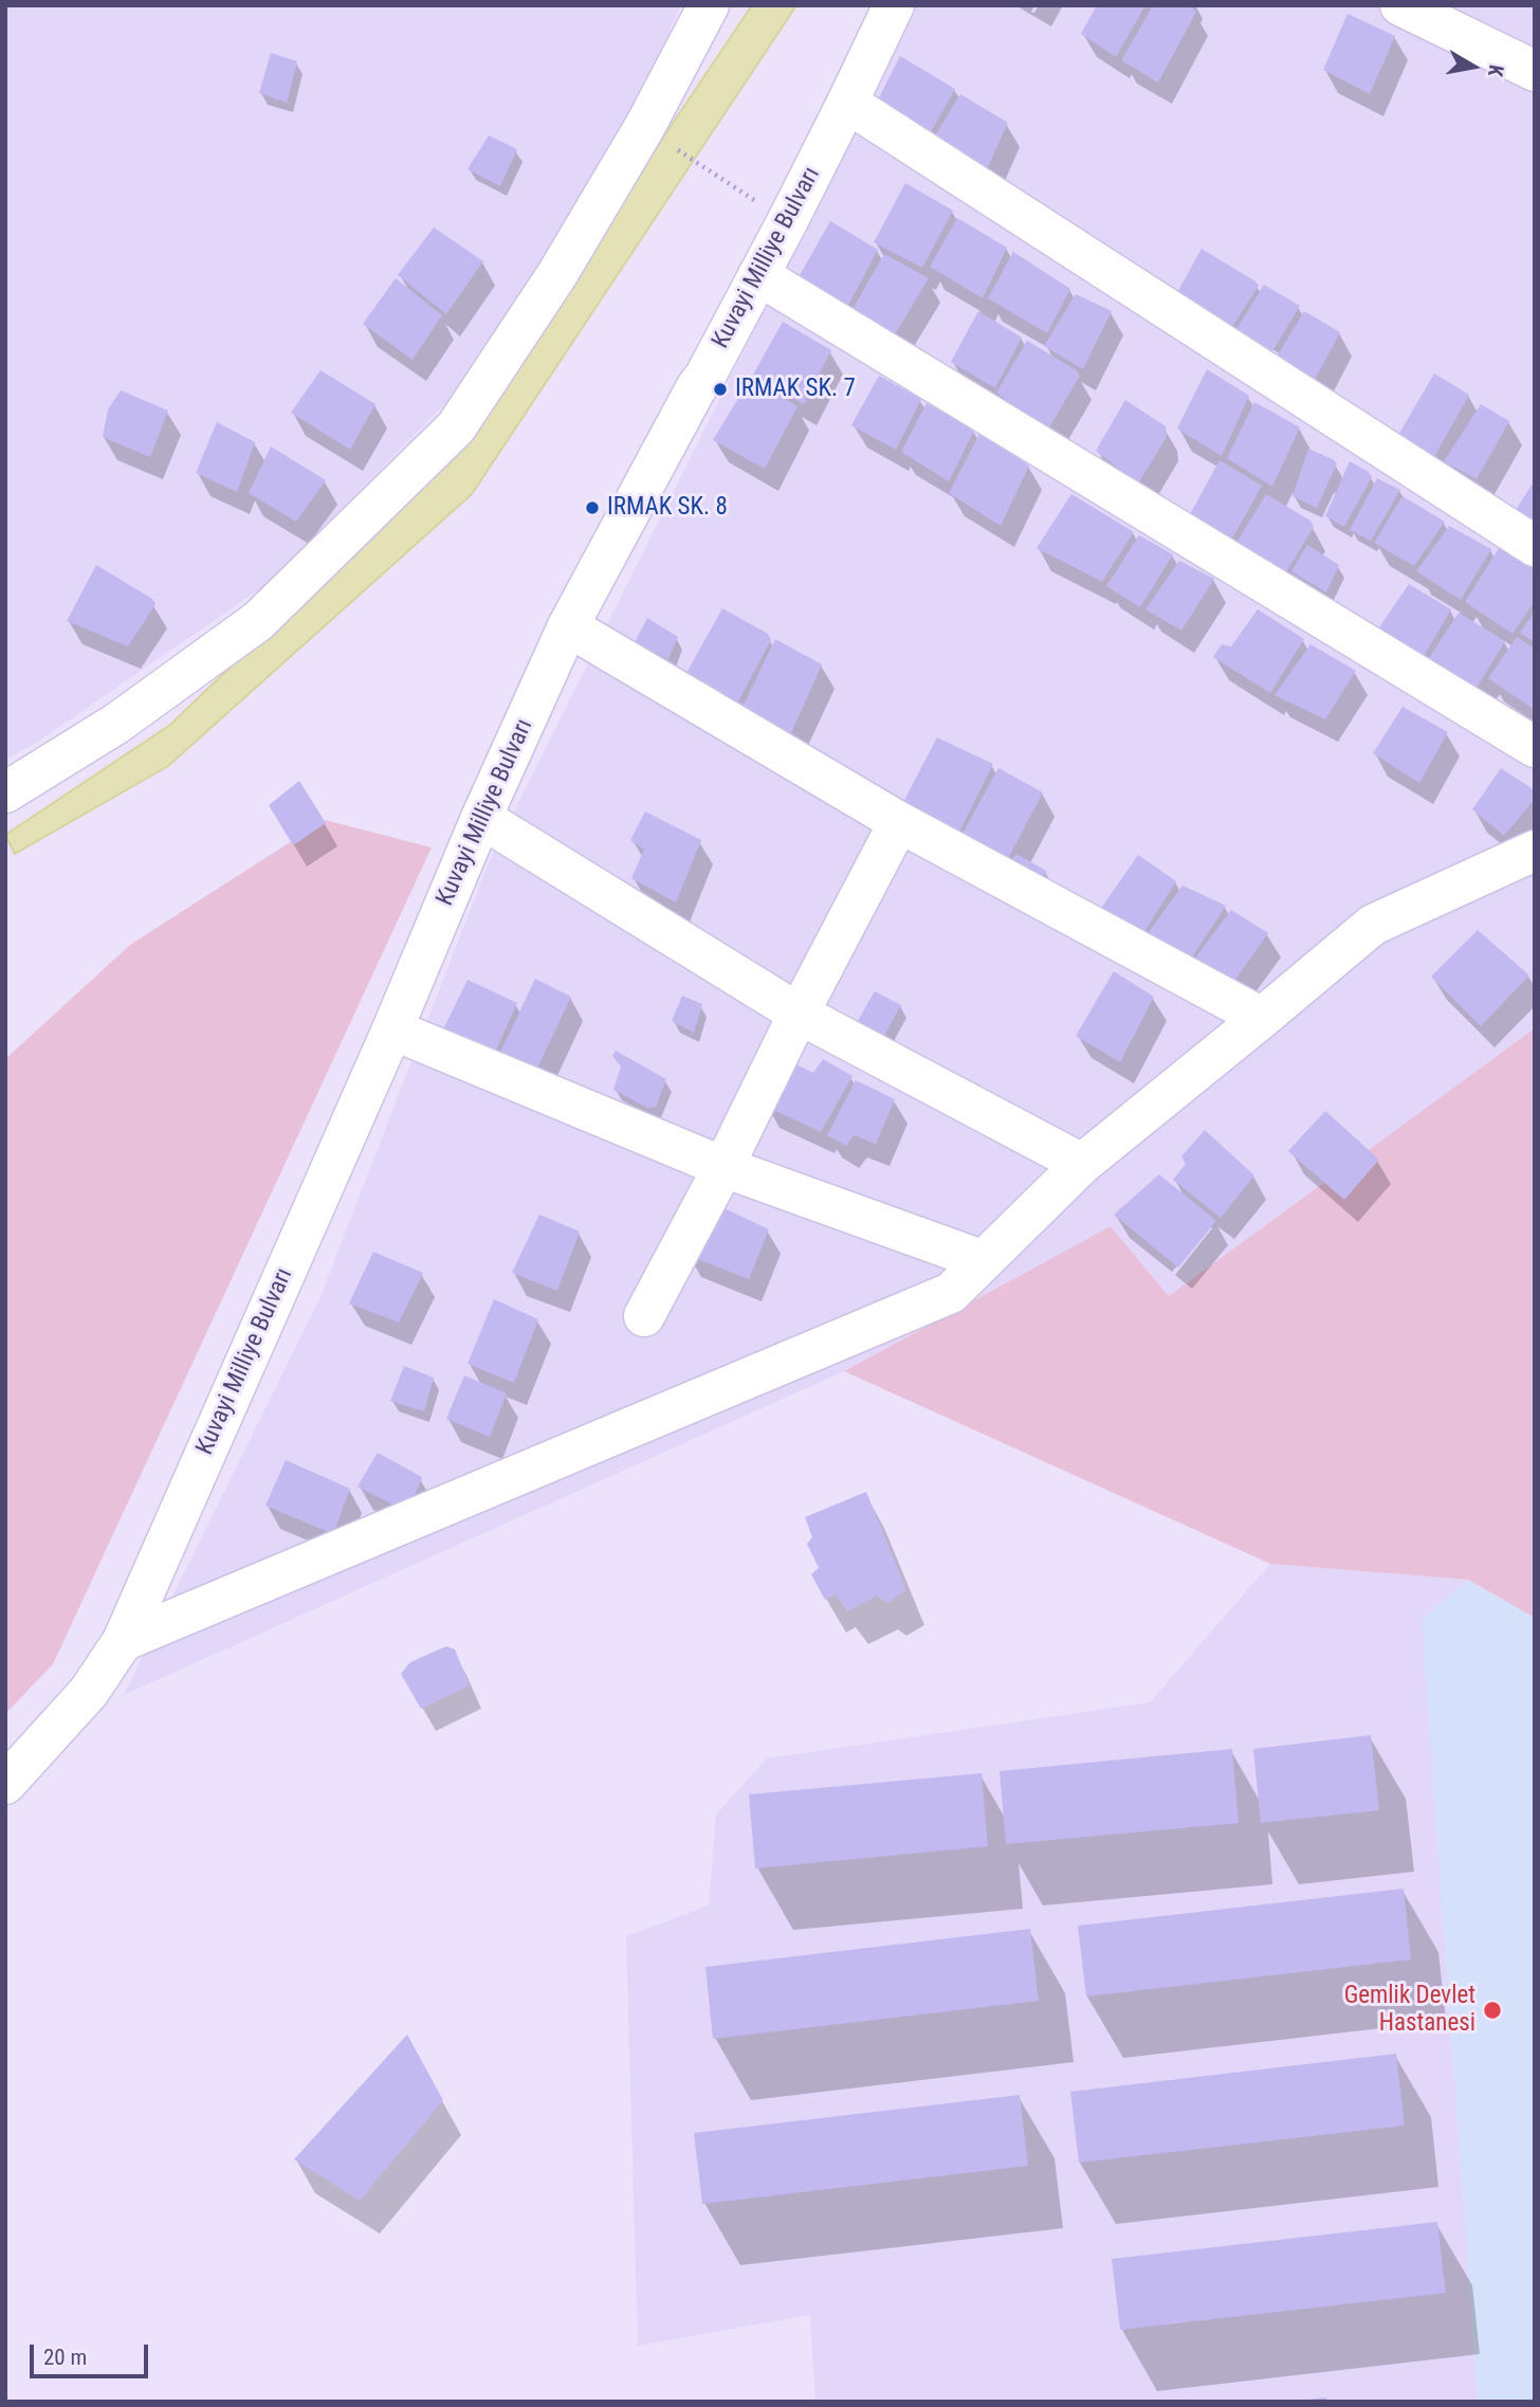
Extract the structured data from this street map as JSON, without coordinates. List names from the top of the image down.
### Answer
{
  "streets": {
    "street": ["Kuvayi Milliye Bulvarı"]
  },
  "places": ["IRMAK SK. 7", "IRMAK SK. 8", "Gemlik Devlet Hastanesi"],
  "scale_bar": "20 m",
  "north": "right"
}
